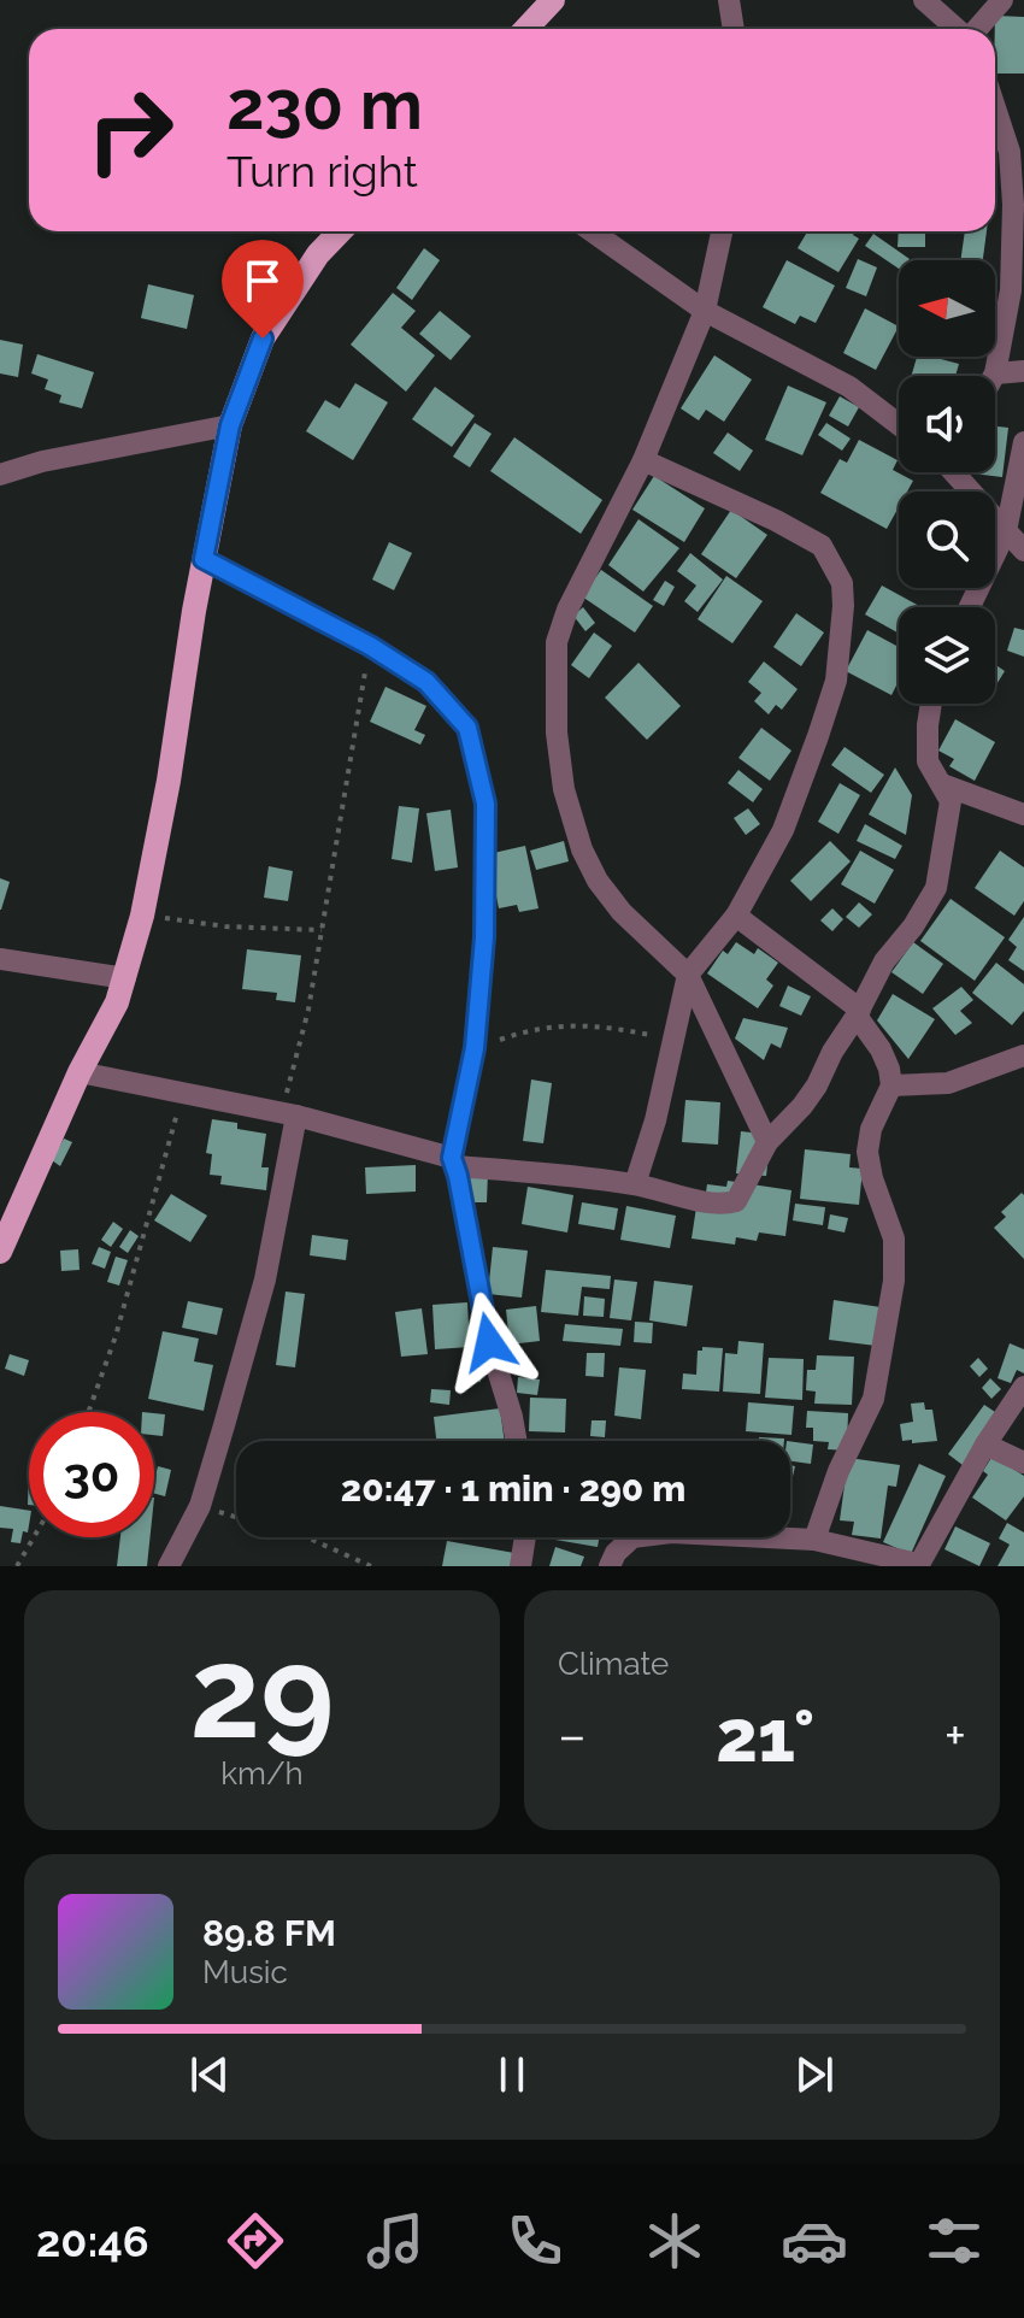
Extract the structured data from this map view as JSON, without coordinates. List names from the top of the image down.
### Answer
{
  "north": "left",
  "page": {
    "turn": ["230 m", "Turn right"],
    "limit": "30",
    "trip": "20:47 · 1 min · 290 m",
    "tile": [
      ["29", "km/h"],
      "Climate"
    ],
    "heat": ["−", "21°", "+"],
    "song": ["89.8 FM", "Music"],
    "tabs": "20:46"
  }
}
